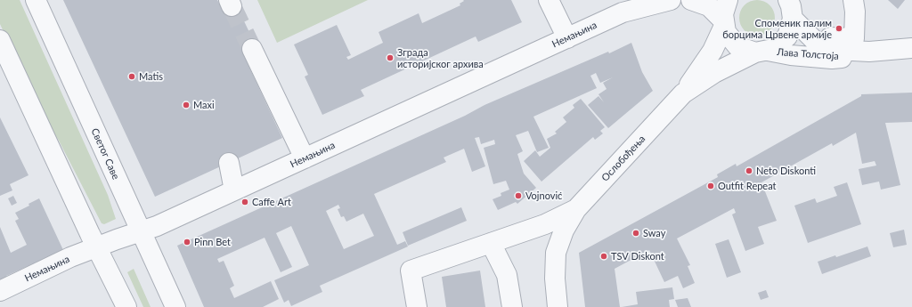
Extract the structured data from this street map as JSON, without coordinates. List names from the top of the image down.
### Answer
{
  "streets": {
    "street": [
      "Немањина",
      "Лава Толстоја",
      "Светог Саве",
      "Ослобођења"
    ]
  },
  "crossings": [
    ["Немањина", "Светог Саве"],
    ["Лава Толстоја", "Ослобођења"]
  ],
  "places": [
    "Споменик палим борцима Црвене армије",
    "Зграда историјског архива",
    "Matis",
    "Maxi",
    "Neto Diskonti",
    "Outfit Repeat",
    "Vojnović",
    "Caffe Art",
    "Sway",
    "Pinn Bet",
    "TSV Diskont"
  ]
}
